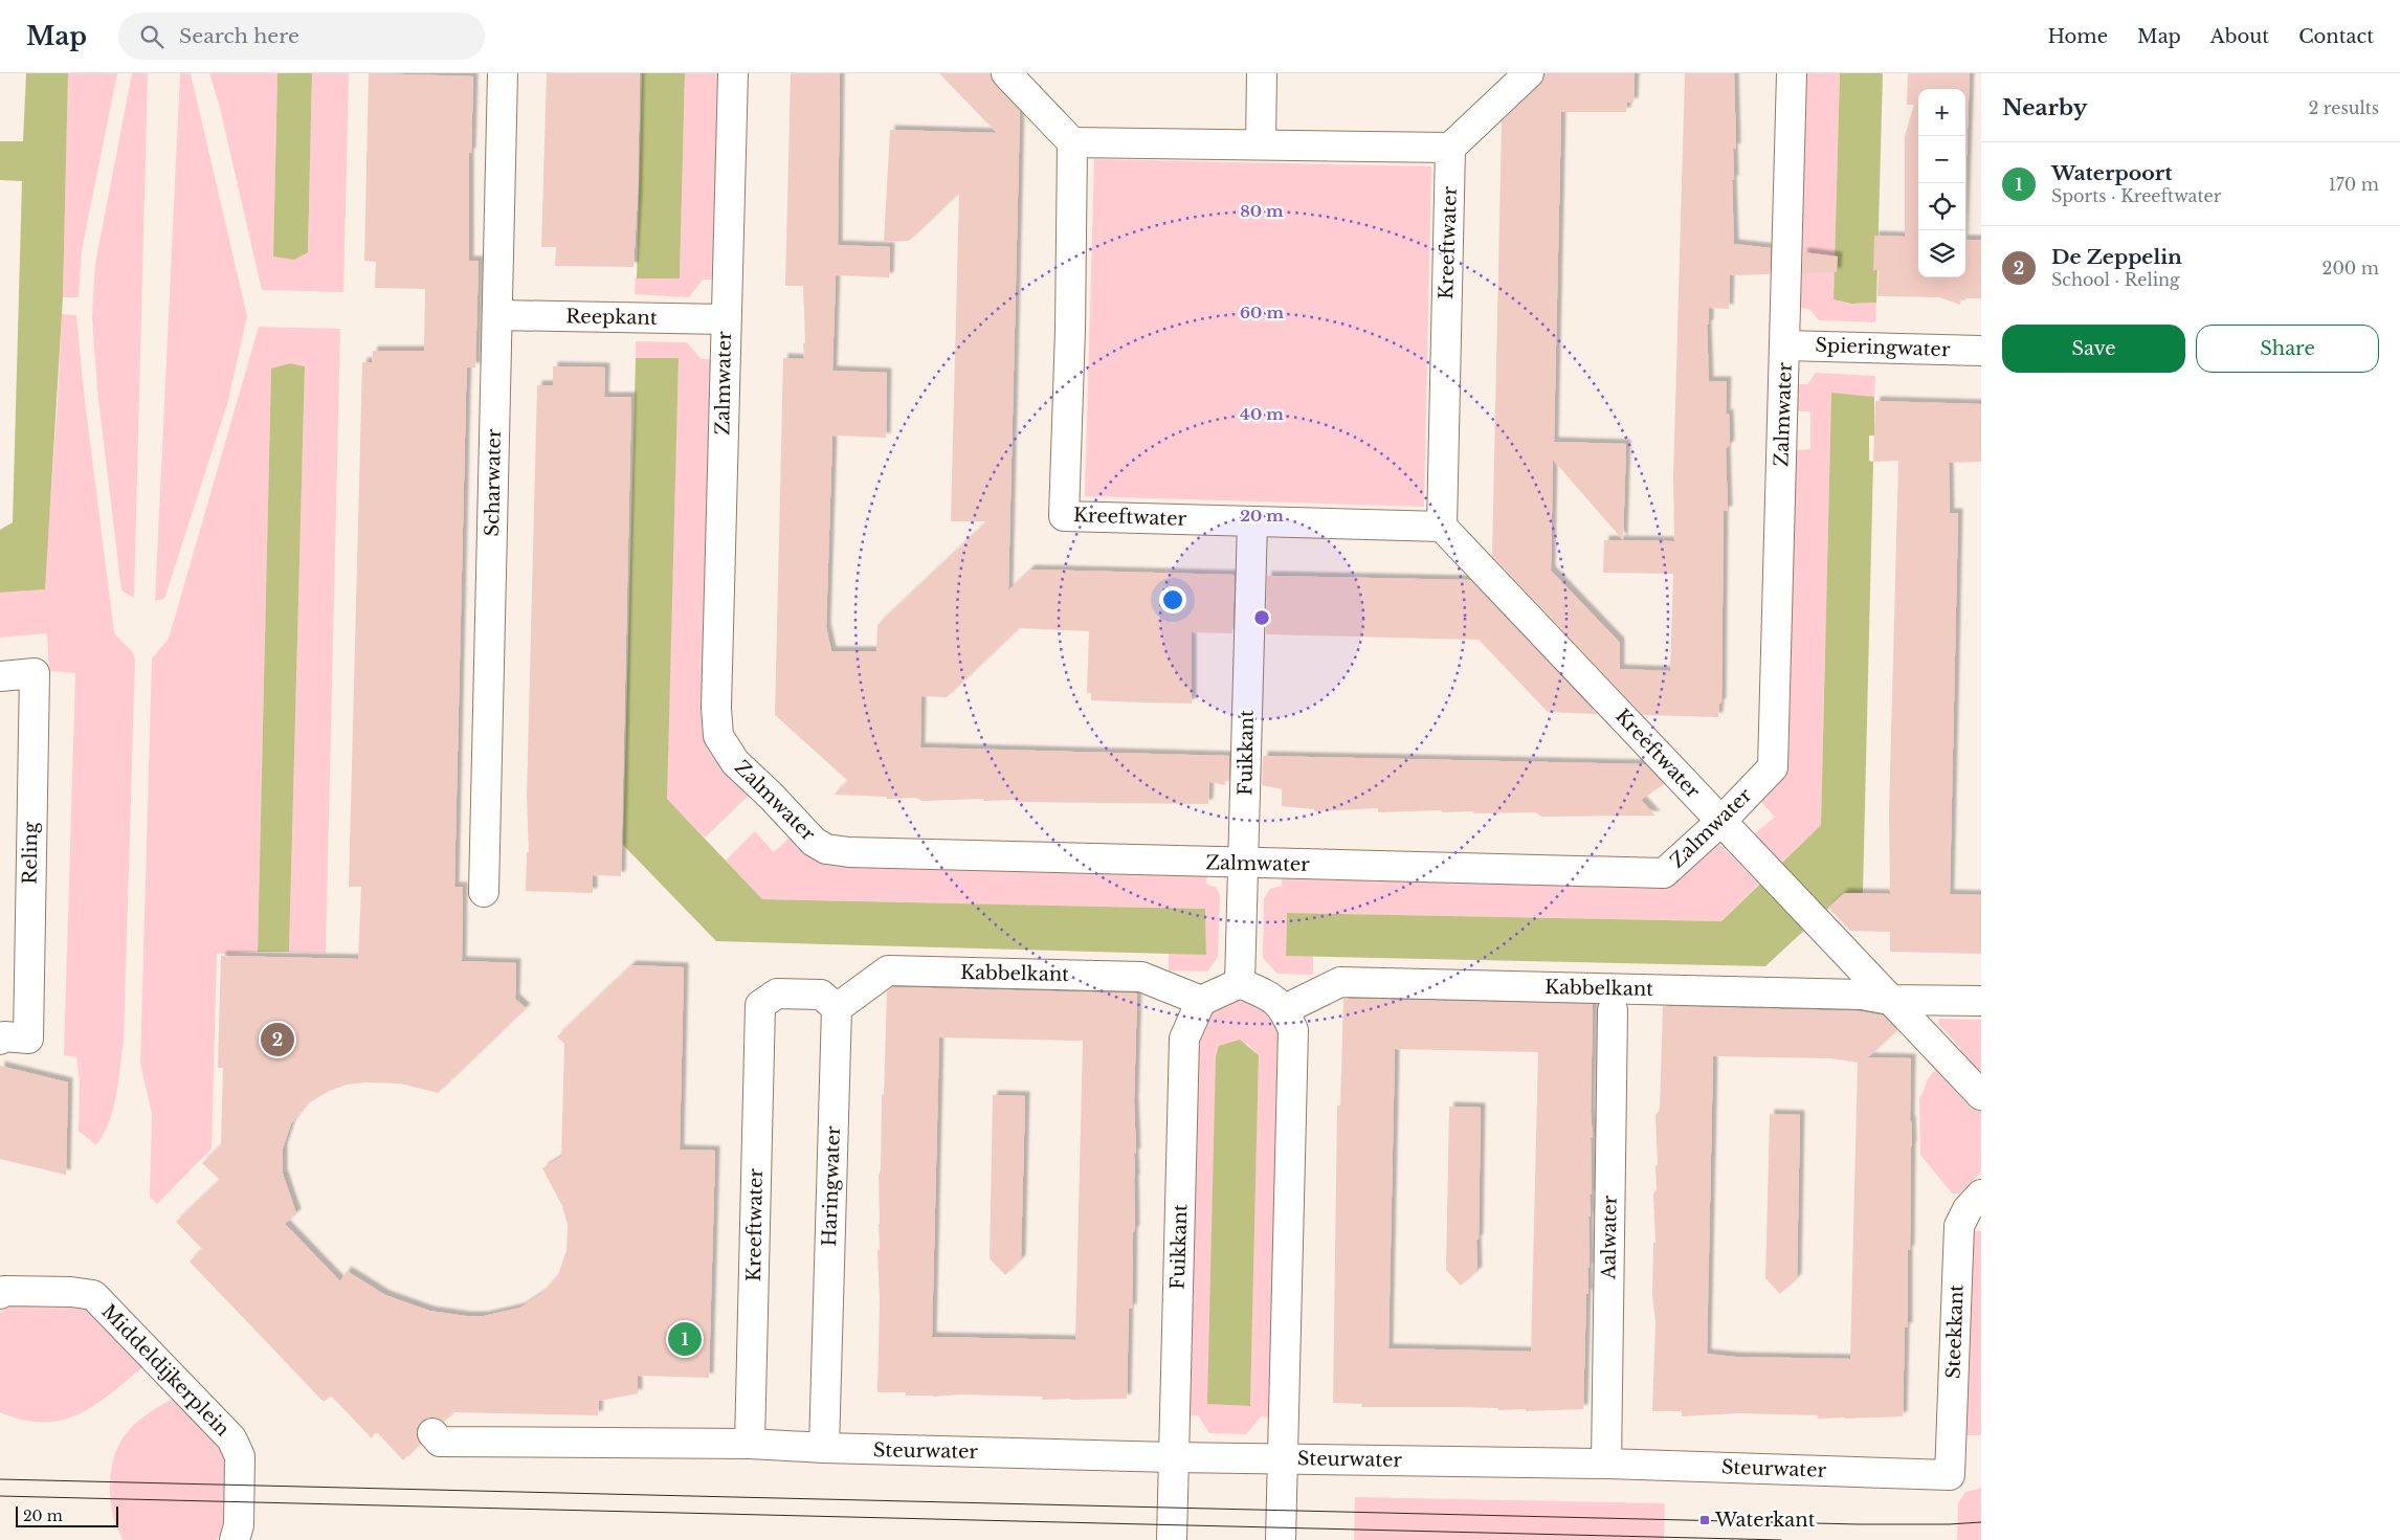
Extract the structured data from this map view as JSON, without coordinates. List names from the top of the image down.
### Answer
{
  "streets": {
    "street": [
      "Kreeftwater",
      "Reepkant",
      "Spieringwater",
      "Zalmwater",
      "Scharwater",
      "Fuikkant",
      "Reling",
      "Kabbelkant",
      "Haringwater",
      "Aalwater",
      "Steekkant",
      "Middeldijkerplein",
      "Steurwater"
    ]
  },
  "crossings": [
    ["Kreeftwater", "Zalmwater"],
    ["Kreeftwater", "Fuikkant"],
    ["Kreeftwater", "Kabbelkant"],
    ["Kreeftwater", "Haringwater"],
    ["Kreeftwater", "Steurwater"],
    ["Reepkant", "Zalmwater"],
    ["Reepkant", "Scharwater"],
    ["Spieringwater", "Zalmwater"],
    ["Zalmwater", "Fuikkant"],
    ["Fuikkant", "Kabbelkant"],
    ["Fuikkant", "Steurwater"],
    ["Kabbelkant", "Haringwater"],
    ["Haringwater", "Steurwater"],
    ["Aalwater", "Steurwater"],
    ["Steekkant", "Steurwater"]
  ],
  "places": {
    "transit": ["Waterkant"]
  },
  "scale_bar": "20 m",
  "page": {
    "header": "Map",
    "search": "Search here",
    "nav": [
      "Home",
      "Map",
      "About",
      "Contact"
    ],
    "heading": ["Nearby", "2 results"],
    "map_buttons": ["+", "−"],
    "list": [
      {
        "mark": "1",
        "name": "Waterpoort",
        "note": "Sports · Kreeftwater",
        "value": "170 m"
      },
      {
        "mark": "2",
        "name": "De Zeppelin",
        "note": "School · Reling",
        "value": "200 m"
      }
    ],
    "buttons": ["Save", "Share"],
    "pins": ["2", "1"],
    "scale": "20 m"
  },
  "rings": [
    "80 m",
    "60 m",
    "40 m",
    "20 m"
  ]
}
